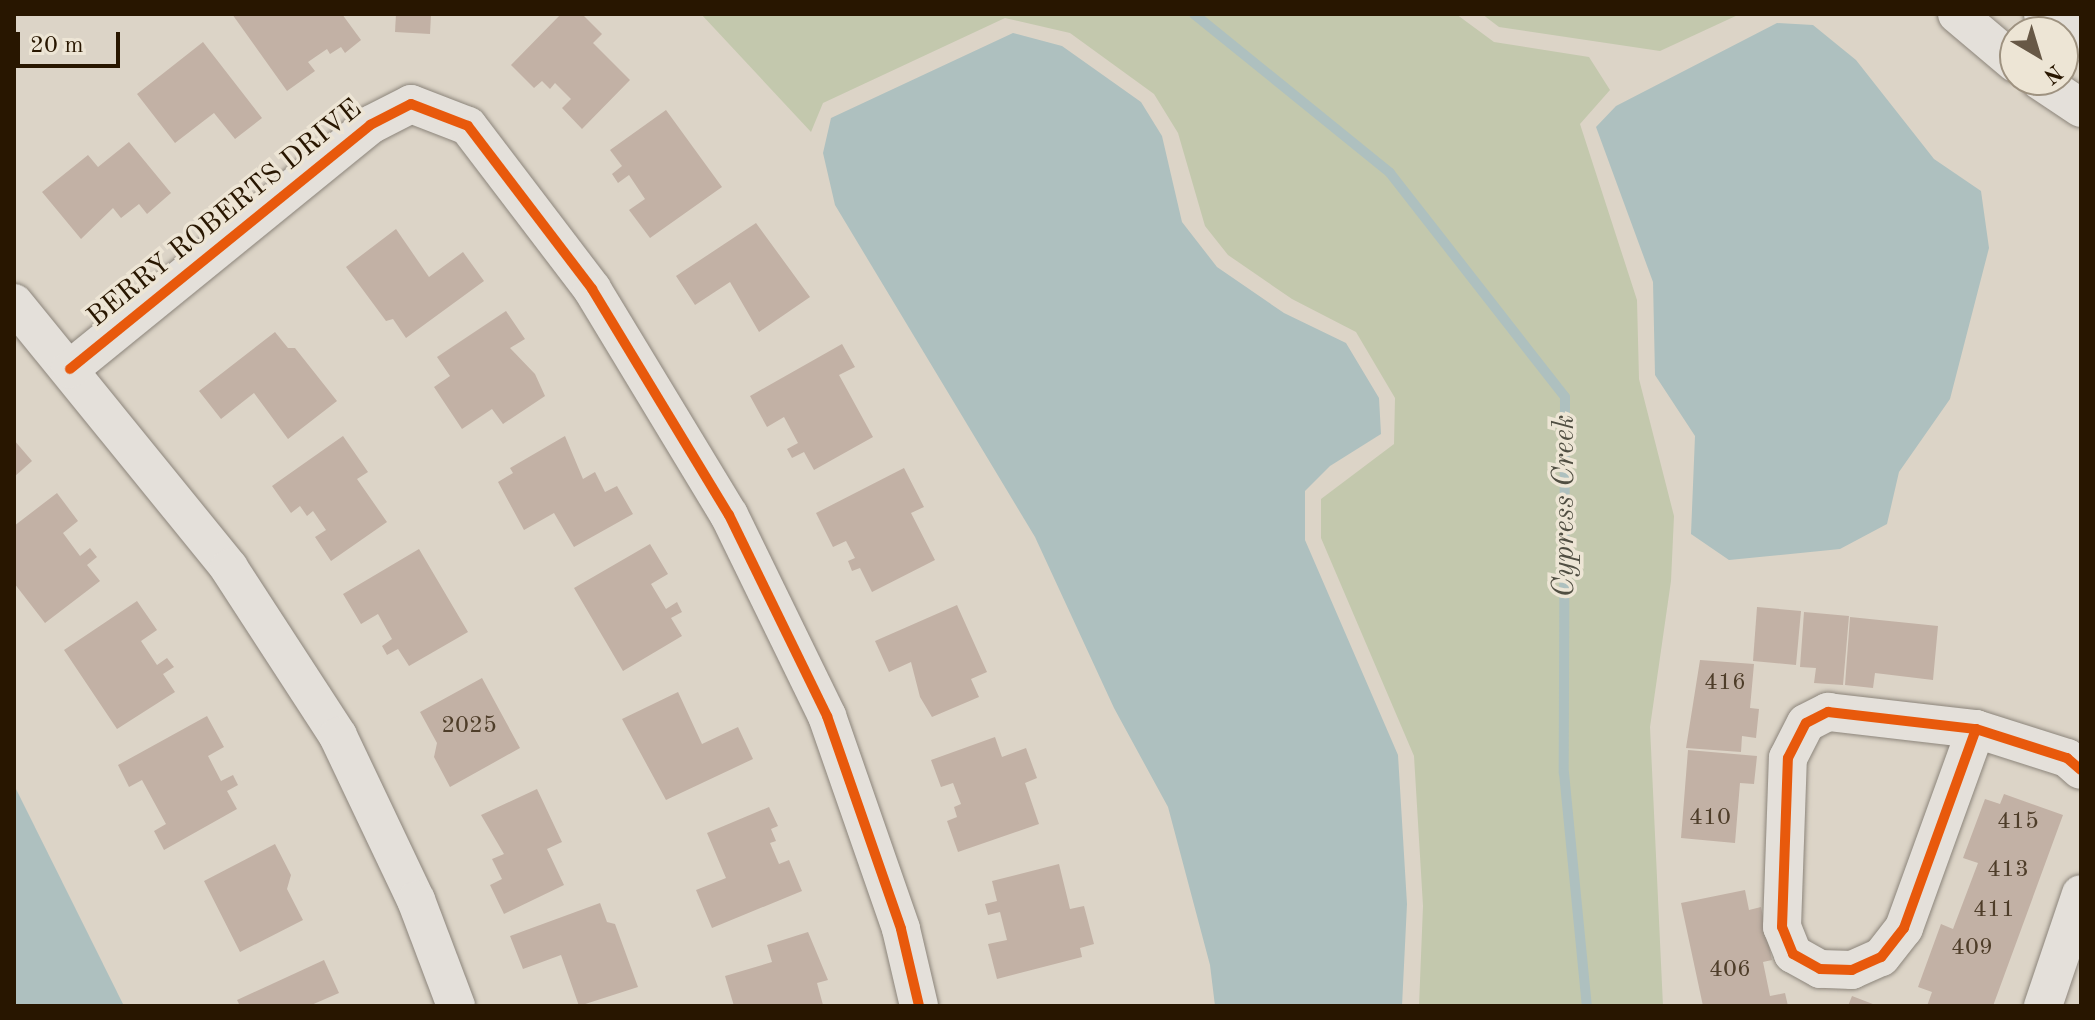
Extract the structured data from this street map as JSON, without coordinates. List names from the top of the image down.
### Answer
{
  "streets": {
    "street": ["BERRY ROBERTS DRIVE"]
  },
  "water": ["Cypress Creek"],
  "house_numbers": [
    "416",
    "2025",
    "410",
    "415",
    "413",
    "411",
    "409",
    "406"
  ],
  "scale_bar": "20 m",
  "north": "bottom right"
}
